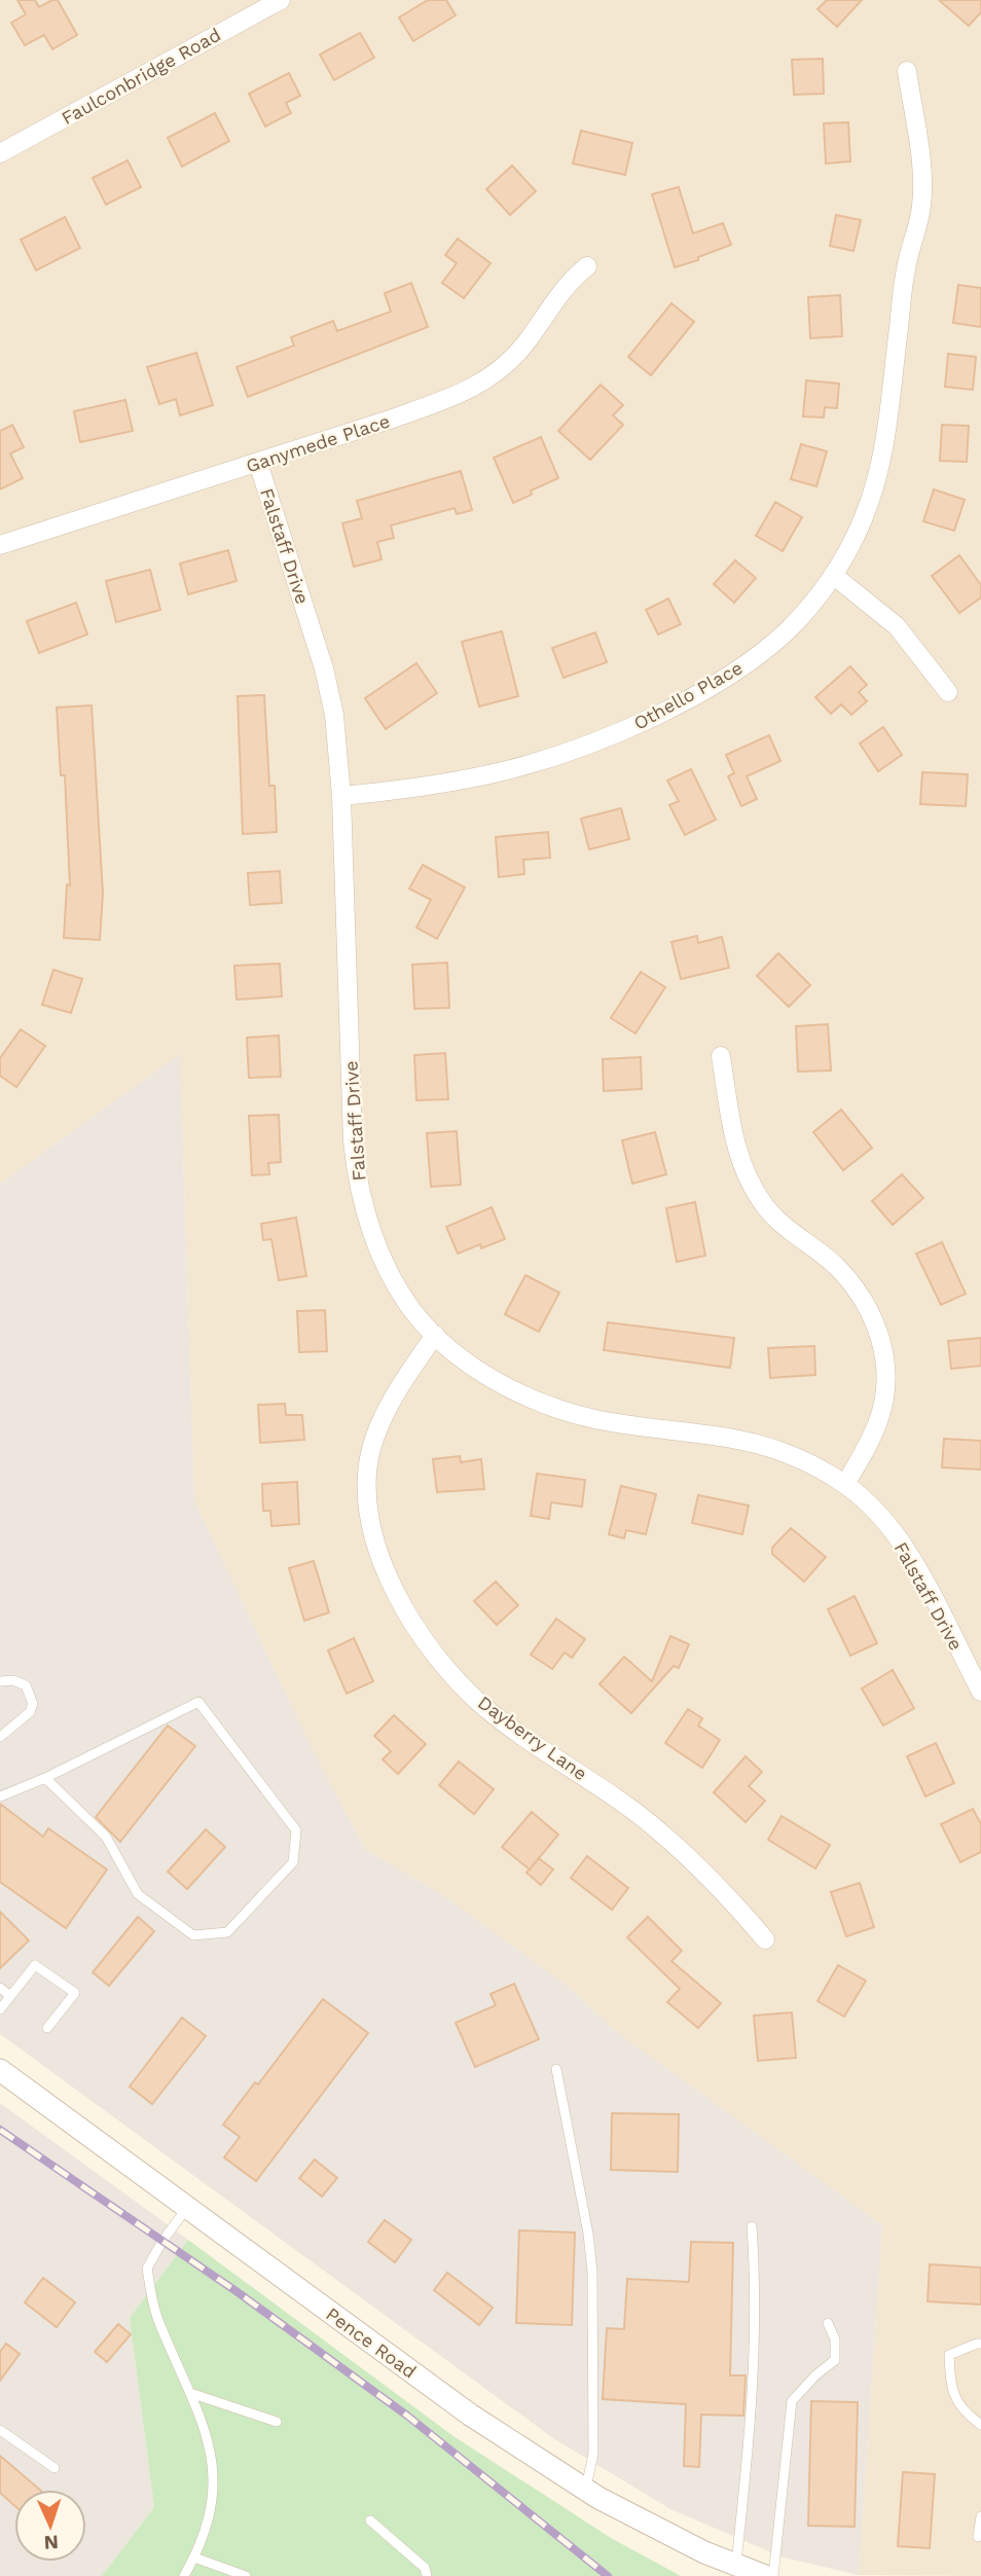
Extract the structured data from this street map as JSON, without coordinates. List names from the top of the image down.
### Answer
{
  "streets": {
    "street": [
      "Faulconbridge Road",
      "Ganymede Place",
      "Falstaff Drive",
      "Othello Place",
      "Dayberry Lane",
      "Pence Road"
    ]
  },
  "crossings": [
    ["Ganymede Place", "Falstaff Drive"],
    ["Falstaff Drive", "Othello Place"],
    ["Falstaff Drive", "Dayberry Lane"]
  ],
  "north": "bottom"
}
